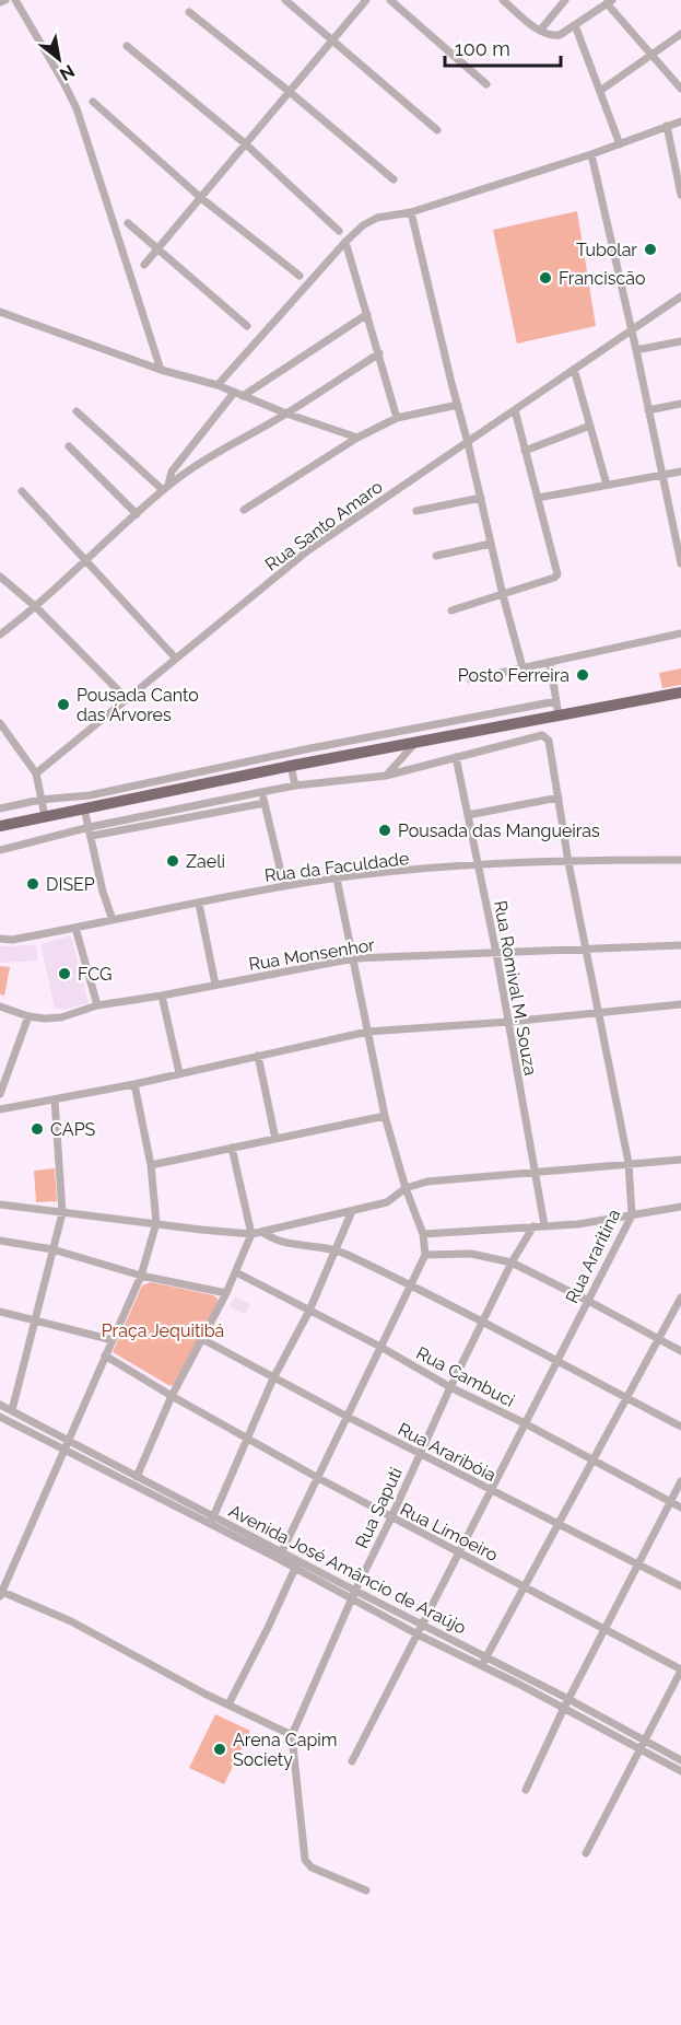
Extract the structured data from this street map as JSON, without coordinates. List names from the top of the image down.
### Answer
{
  "streets": {
    "street": [
      "Rua Santo Amaro",
      "Rua da Faculdade",
      "Rua Monsenhor",
      "Rua Romival M. Souza",
      "Rua Araritina",
      "Rua Cambuci",
      "Rua Araribóia",
      "Rua Saputi",
      "Rua Limoeiro",
      "Avenida José Amâncio de Araújo"
    ]
  },
  "crossings": [
    ["Rua da Faculdade", "Rua Romival M. Souza"],
    ["Rua da Faculdade", "Rua Araritina"],
    ["Rua Monsenhor", "Rua Romival M. Souza"],
    ["Rua Monsenhor", "Rua Araritina"],
    ["Rua Romival M. Souza", "Rua Araritina"],
    ["Rua Araritina", "Rua Cambuci"],
    ["Rua Araritina", "Rua Araribóia"],
    ["Rua Araritina", "Rua Limoeiro"],
    ["Rua Araritina", "Avenida José Amâncio de Araújo"],
    ["Rua Cambuci", "Rua Saputi"],
    ["Rua Araribóia", "Rua Saputi"],
    ["Rua Saputi", "Rua Limoeiro"],
    ["Rua Saputi", "Avenida José Amâncio de Araújo"]
  ],
  "parks": ["Praça Jequitibá"],
  "places": [
    "Tubolar",
    "Franciscão",
    "Posto Ferreira",
    "Pousada Canto das Árvores",
    "Pousada das Mangueiras",
    "Zaeli",
    "DISEP",
    "FCG",
    "CAPS",
    "Arena Capim Society"
  ],
  "scale_bar": "100 m",
  "north": "bottom right"
}
